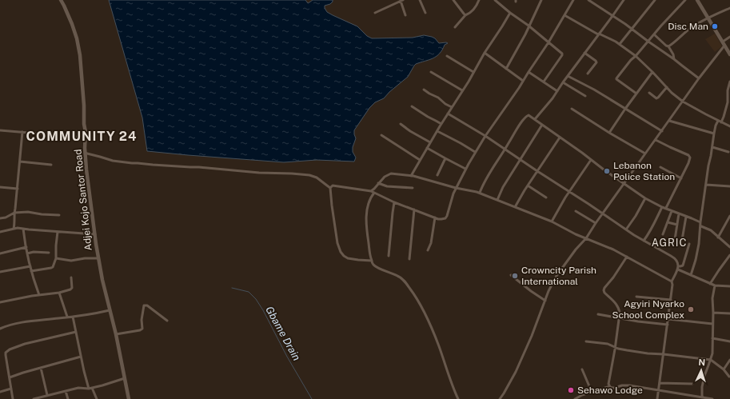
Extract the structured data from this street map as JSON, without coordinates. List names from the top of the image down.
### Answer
{
  "streets": {
    "street": ["Adjei Kojo Santor Road"]
  },
  "districts": ["COMMUNITY 24", "AGRIC"],
  "water": ["Gbame Drain"],
  "places": [
    "Disc Man",
    "Lebanon Police Station",
    "Crowncity Parish International",
    "Agyiri Nyarko School Complex",
    "Sehawo Lodge"
  ],
  "north": "top"
}
